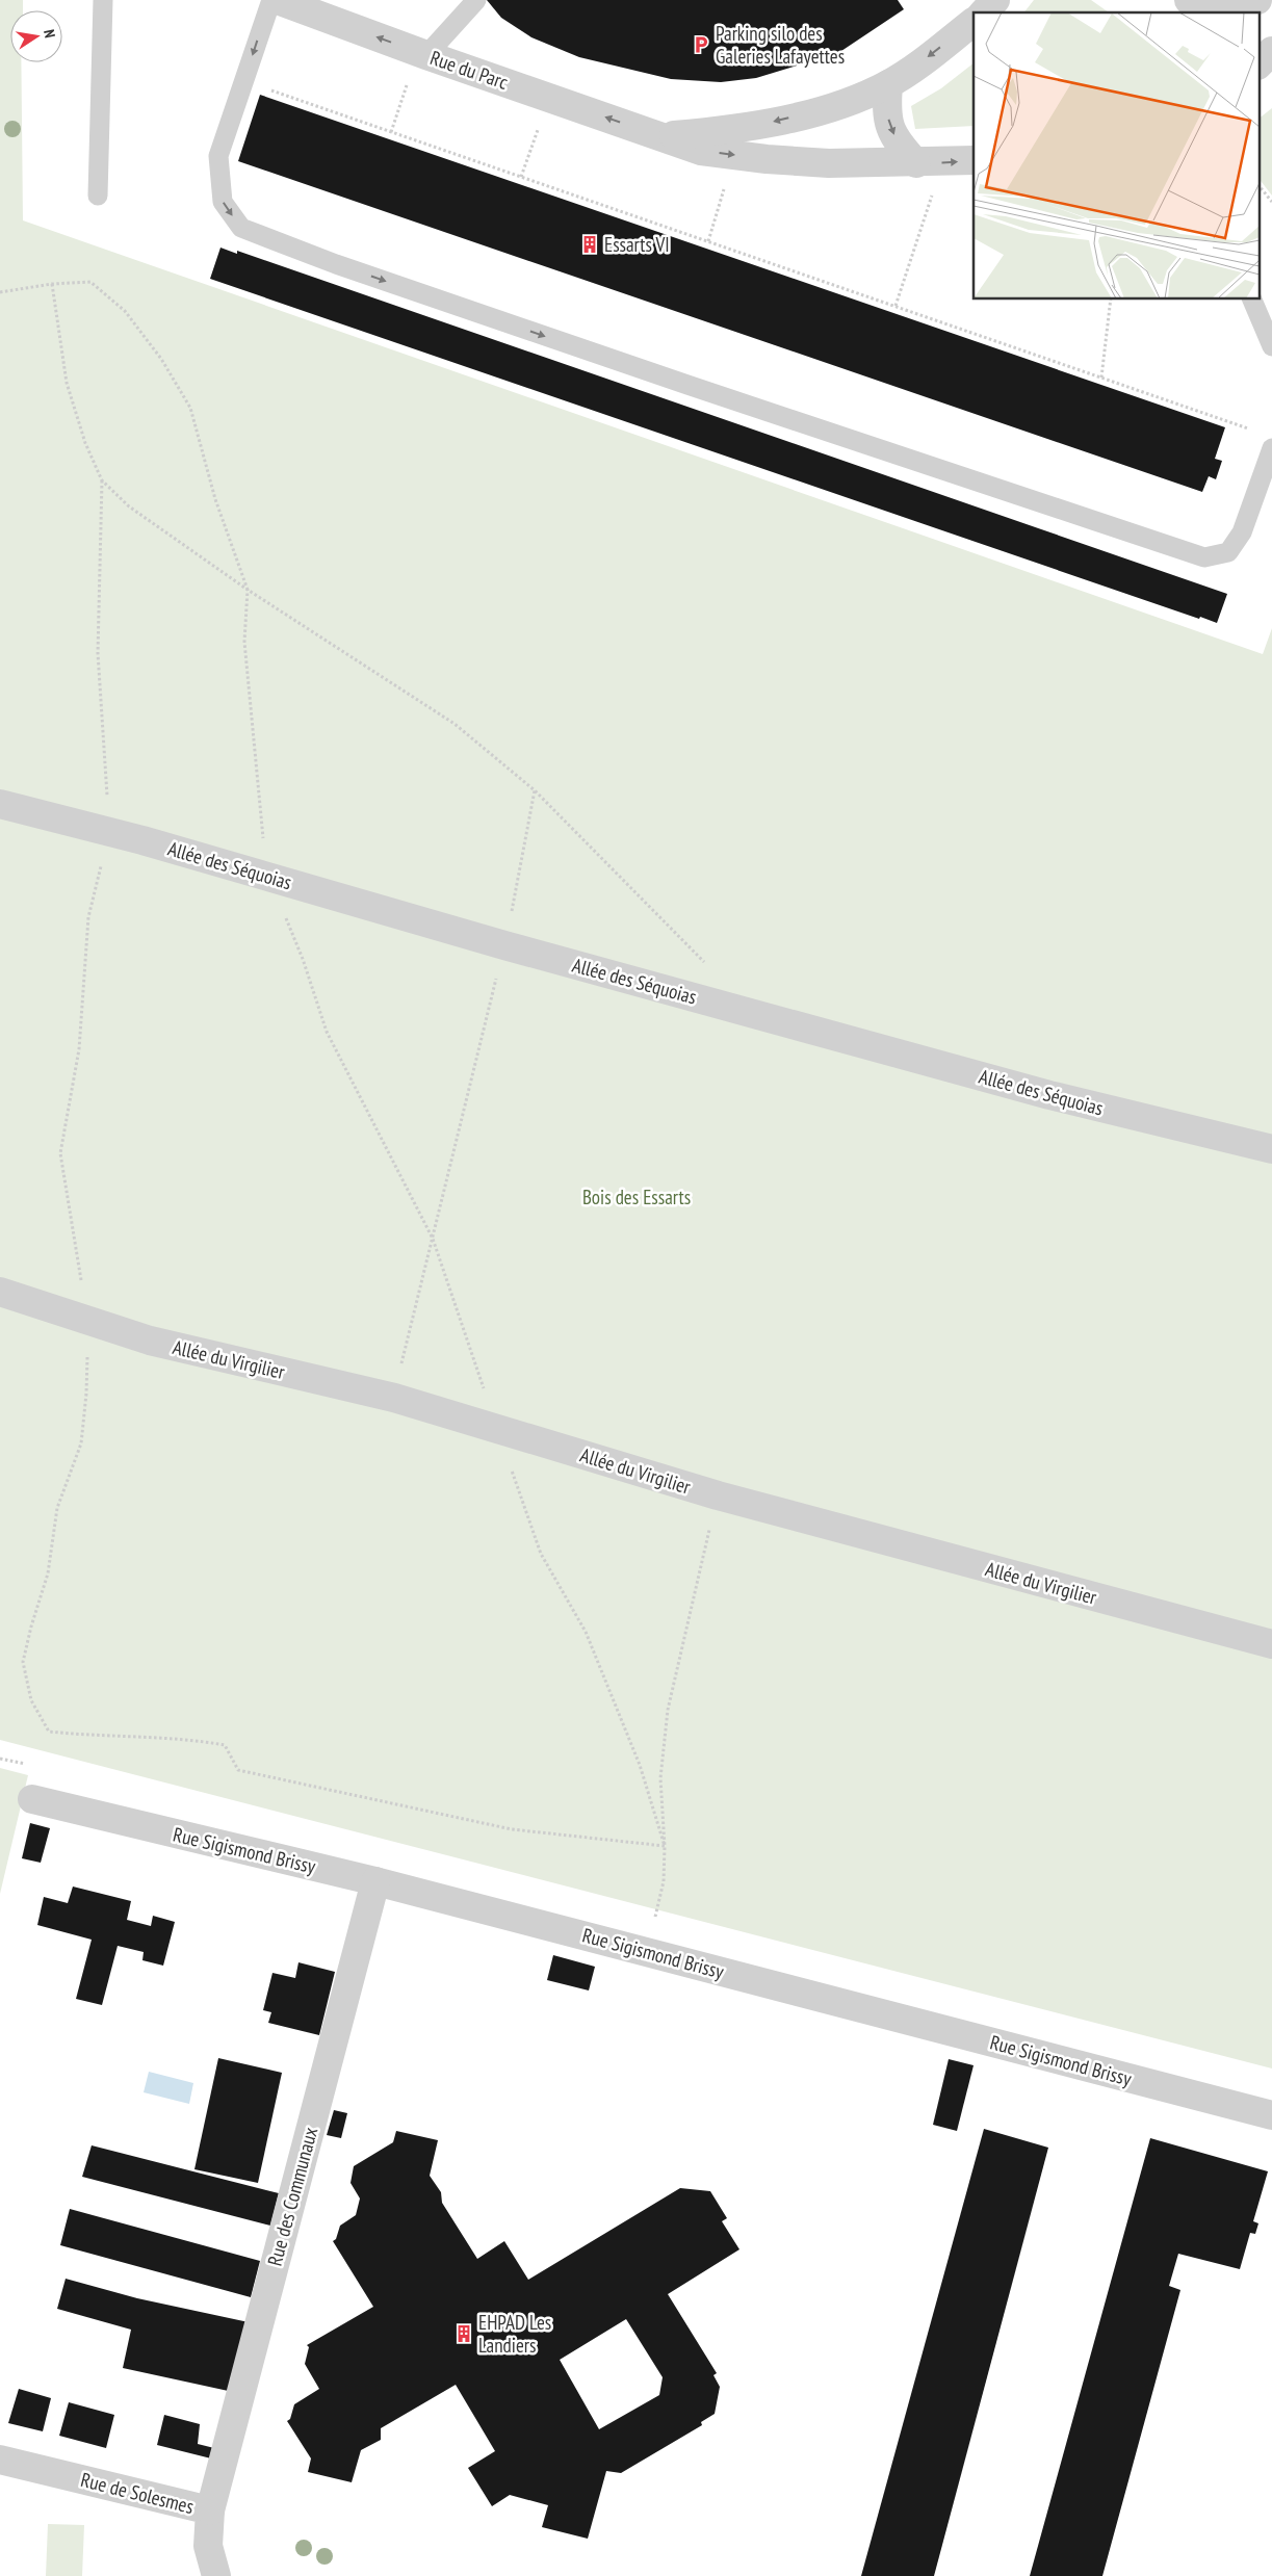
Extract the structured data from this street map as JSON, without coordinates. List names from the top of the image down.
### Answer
{
  "streets": {
    "street": [
      "Rue du Parc",
      "Allée des Séquoias",
      "Allée du Virgilier",
      "Rue Sigismond Brissy",
      "Rue des Communaux",
      "Rue de Solesmes"
    ]
  },
  "crossings": [
    ["Rue Sigismond Brissy", "Rue des Communaux"],
    ["Rue des Communaux", "Rue de Solesmes"]
  ],
  "parks": ["Bois des Essarts"],
  "places": {
    "parking": ["Parking silo des Galeries Lafayettes"],
    "building": ["Essarts VI", "EHPAD Les Landiers"]
  },
  "north": "right"
}
